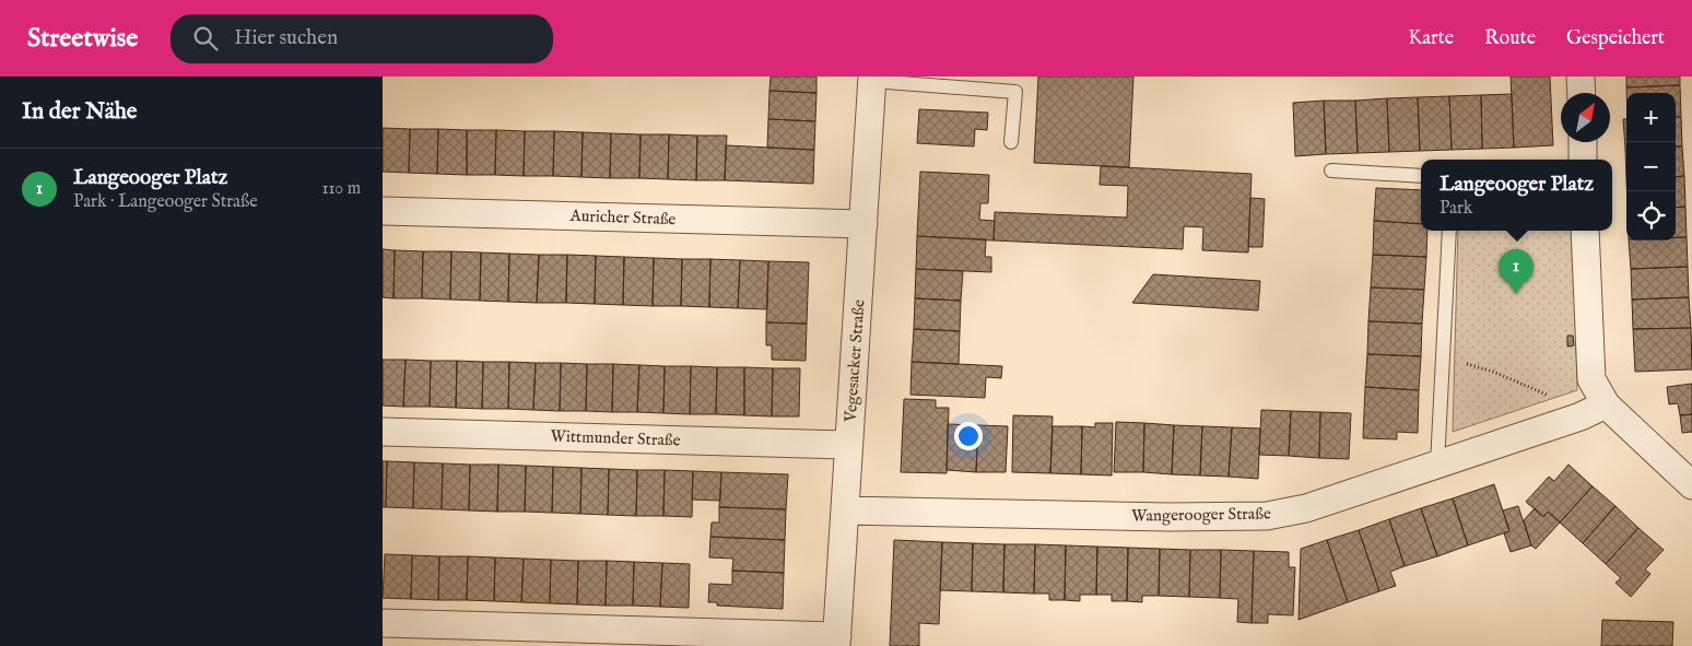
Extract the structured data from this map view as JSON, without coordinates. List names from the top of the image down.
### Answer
{
  "streets": {
    "street": [
      "Auricher Straße",
      "Vegesacker Straße",
      "Wittmunder Straße",
      "Wangerooger Straße"
    ]
  },
  "crossings": [
    ["Auricher Straße", "Vegesacker Straße"],
    ["Vegesacker Straße", "Wittmunder Straße"],
    ["Vegesacker Straße", "Wangerooger Straße"]
  ],
  "north": "top right",
  "page": {
    "header": "Streetwise",
    "search": "Hier suchen",
    "nav": ["Karte", "Route", "Gespeichert"],
    "heading": "In der Nähe",
    "map_buttons": ["+", "−"],
    "list": [
      {
        "mark": "1",
        "name": "Langeooger Platz",
        "note": "Park · Langeooger Straße",
        "value": "110 m"
      }
    ],
    "popup": ["Langeooger Platz", "Park"],
    "pins": "1"
  }
}
